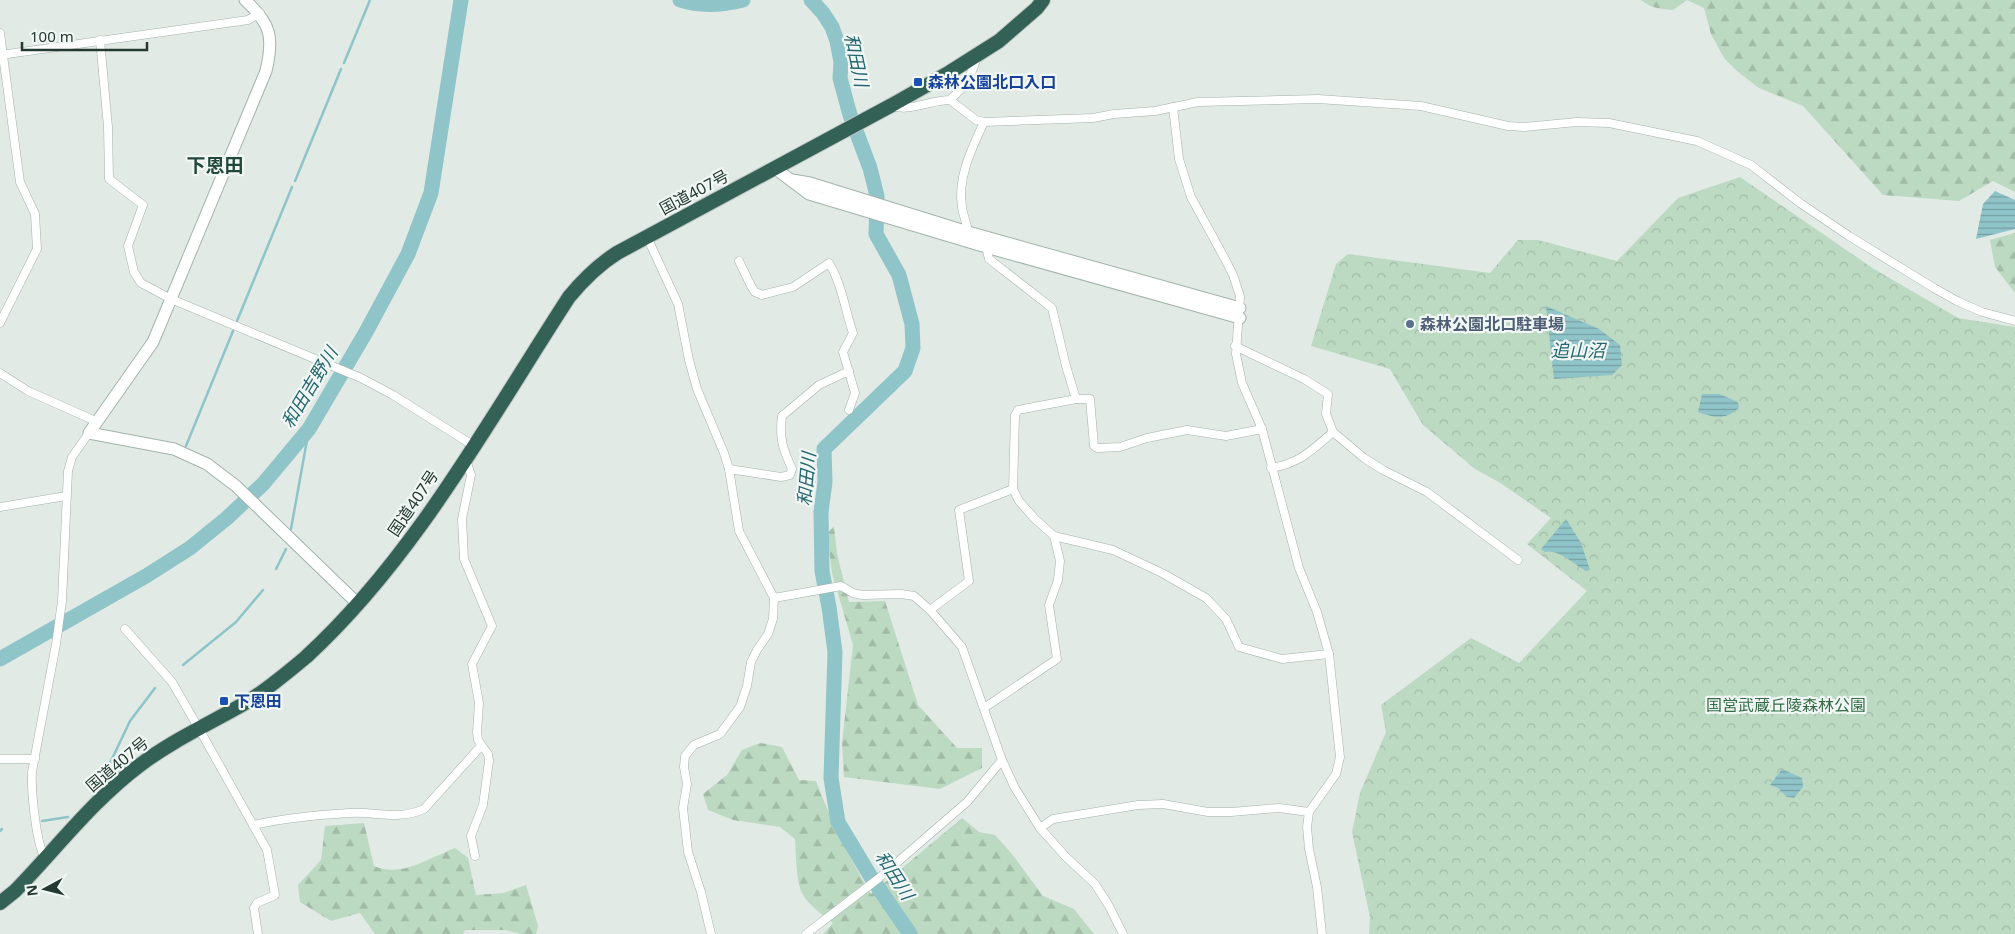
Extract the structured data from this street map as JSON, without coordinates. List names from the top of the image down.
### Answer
{
  "streets": {
    "highway": ["国道407号"]
  },
  "districts": ["下恩田"],
  "water": ["和田川", "追山沼", "和田吉野川"],
  "parks": ["国営武蔵丘陵森林公園"],
  "places": {
    "transit": ["森林公園北口入口", "下恩田"],
    "other": ["森林公園北口駐車場"]
  },
  "scale_bar": "100 m",
  "north": "left"
}
